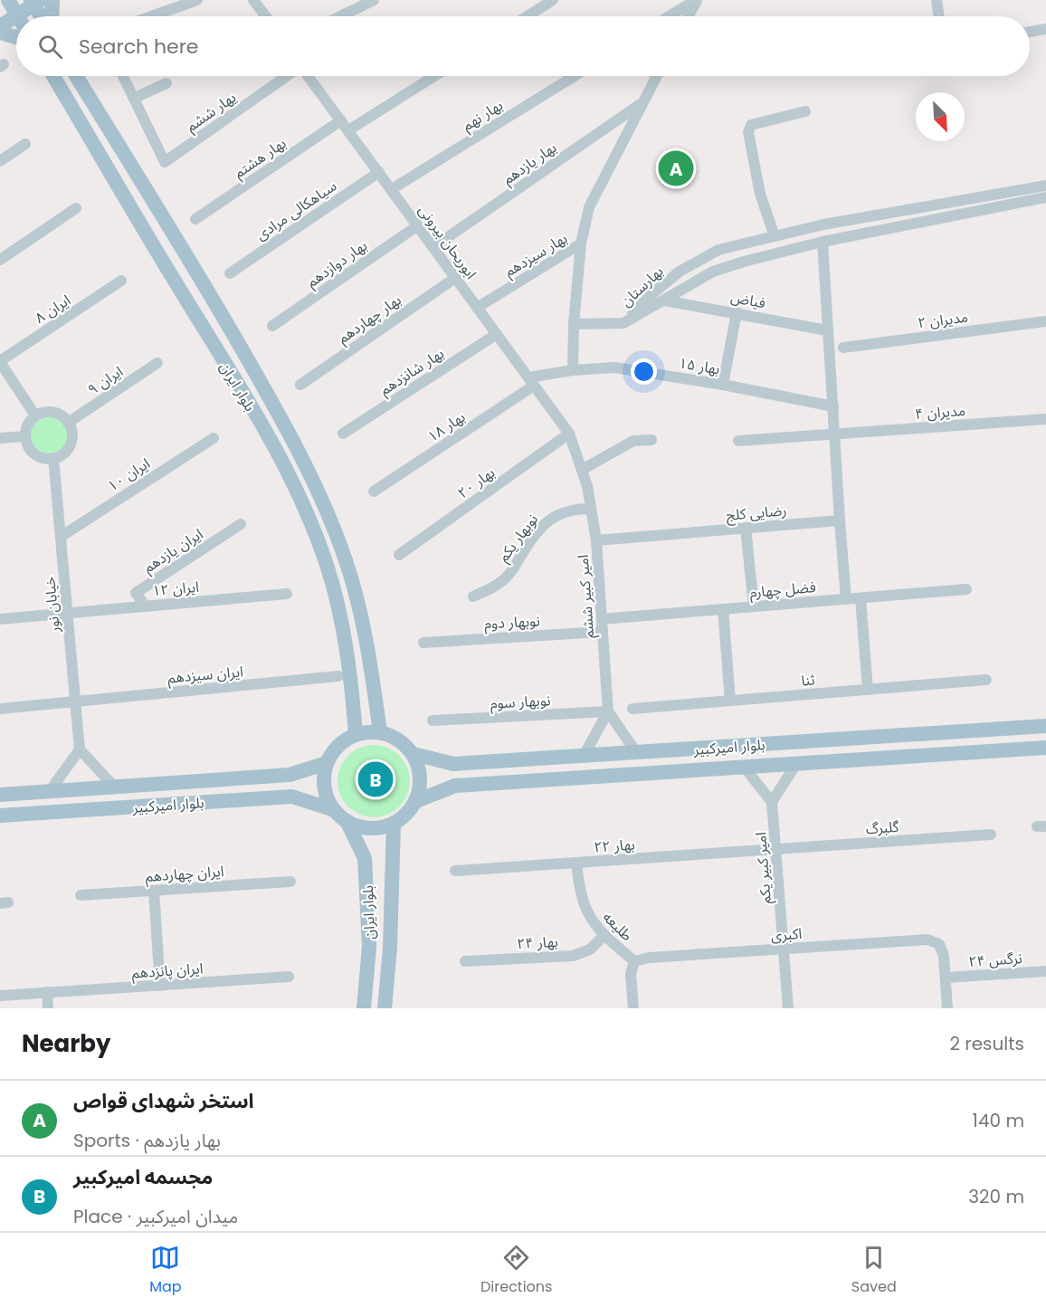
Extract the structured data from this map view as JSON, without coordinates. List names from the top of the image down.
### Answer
{
  "streets": {
    "main road": ["بلوار ایران", "بلوار امیرکبیر"],
    "street": [
      "یهار ششم",
      "بهار نهم",
      "بهار هشتم",
      "بهار یازدهم",
      "سیاهکالی مرادی",
      "ابوریحان بیرونی",
      "بهار سیزدهم",
      "بهار دوازدهم",
      "بهارستان",
      "فیاض",
      "ایران ۸",
      "بهار چهاردهم",
      "مدیران ۲",
      "بهار ۱۵",
      "بهار شانزدهم",
      "ایران ۹",
      "مدیران ۴",
      "بهار ۱۸",
      "ایران ۱۰",
      "بهار ۲۰",
      "رضایی کلج",
      "نوبهار یکم",
      "ایران یازدهم",
      "ایران ۱۲",
      "فضل چهارم",
      "امیر کبیر ششم",
      "خیابان نور",
      "نوبهار دوم",
      "ایران سیزدهم",
      "ثنا",
      "نوبهار سوم",
      "گلبرگ",
      "بهار ۲۲",
      "امیر کبیر یکم",
      "ایران چهاردهم",
      "طلیعه",
      "اکبری",
      "بهار ۲۴",
      "نرگس ۲۴",
      "ایران پانزدهم"
    ]
  },
  "crossings": [
    ["بهار نهم", "ابوریحان بیرونی"],
    ["بهار هشتم", "ابوریحان بیرونی"],
    ["بهار یازدهم", "ابوریحان بیرونی"],
    ["سیاهکالی مرادی", "ابوریحان بیرونی"],
    ["ابوریحان بیرونی", "بهار سیزدهم"],
    ["ابوریحان بیرونی", "بهار دوازدهم"],
    ["ابوریحان بیرونی", "بهار چهاردهم"],
    ["ابوریحان بیرونی", "بهار ۱۵"],
    ["ابوریحان بیرونی", "بهار شانزدهم"],
    ["ابوریحان بیرونی", "بهار ۱۸"],
    ["ابوریحان بیرونی", "بهار ۲۰"],
    ["ابوریحان بیرونی", "امیر کبیر ششم"],
    ["بهارستان", "فیاض"],
    ["بهار ۱۵", "بهار ۱۸"],
    ["ایران ۹", "خیابان نور"],
    ["بلوار ایران", "بلوار امیرکبیر"],
    ["ایران ۱۰", "خیابان نور"],
    ["بهار ۲۰", "امیر کبیر ششم"],
    ["رضایی کلج", "امیر کبیر ششم"],
    ["نوبهار یکم", "امیر کبیر ششم"],
    ["ایران یازدهم", "ایران ۱۲"],
    ["ایران ۱۲", "خیابان نور"],
    ["فضل چهارم", "امیر کبیر ششم"],
    ["امیر کبیر ششم", "نوبهار دوم"],
    ["امیر کبیر ششم", "نوبهار سوم"],
    ["خیابان نور", "ایران سیزدهم"],
    ["گلبرگ", "بهار ۲۲"],
    ["گلبرگ", "امیر کبیر یکم"],
    ["بهار ۲۲", "امیر کبیر یکم"],
    ["بهار ۲۲", "طلیعه"],
    ["امیر کبیر یکم", "اکبری"],
    ["طلیعه", "اکبری"],
    ["طلیعه", "بهار ۲۴"],
    ["اکبری", "نرگس ۲۴"]
  ],
  "north": "bottom right",
  "page": {
    "search": "Search here",
    "pins": ["A", "B"],
    "heading": ["Nearby", "2 results"],
    "list": [
      {
        "mark": "A",
        "name": "استخر شهدای قواص",
        "note": "Sports · بهار یازدهم",
        "value": "140 m"
      },
      {
        "mark": "B",
        "name": "مجسمه امیرکبیر",
        "note": "Place · میدان امیرکبیر",
        "value": "320 m"
      }
    ],
    "nav": ["Map", "Directions", "Saved"]
  }
}
